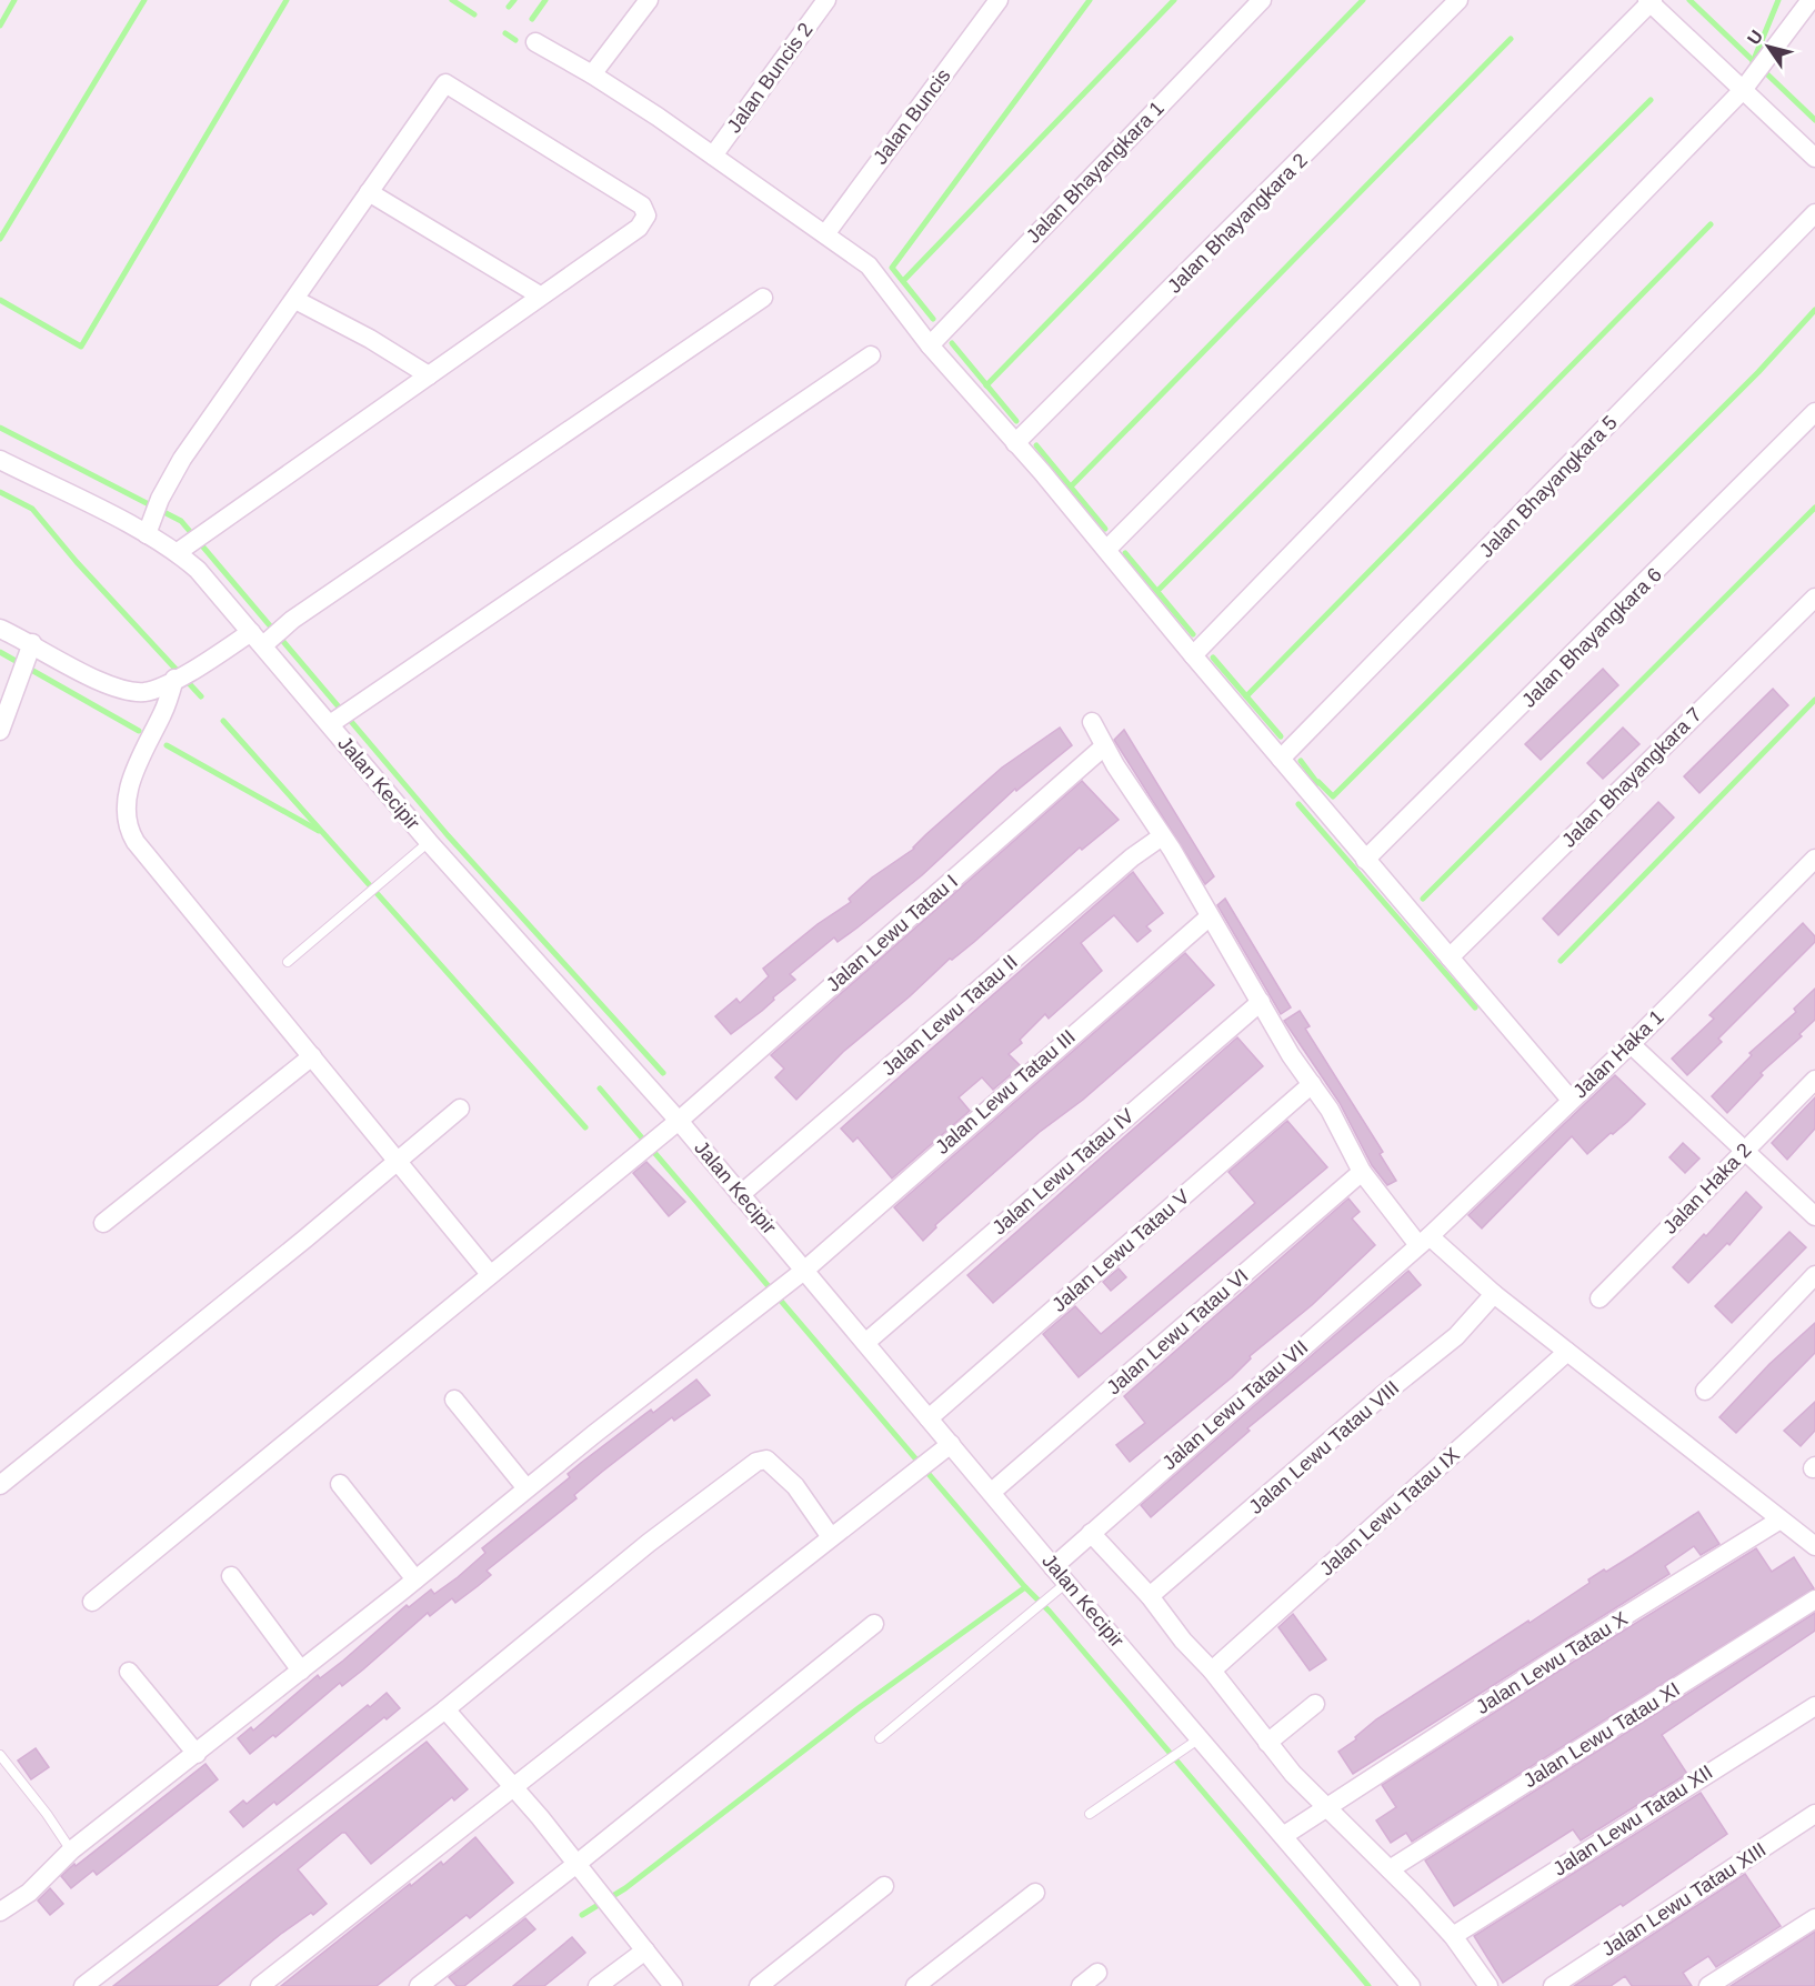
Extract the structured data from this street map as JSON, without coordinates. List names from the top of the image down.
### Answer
{
  "streets": {
    "street": [
      "Jalan Buncis 2",
      "Jalan Buncis",
      "Jalan Bhayangkara 1",
      "Jalan Bhayangkara 2",
      "Jalan Bhayangkara 5",
      "Jalan Bhayangkara 6",
      "Jalan Bhayangkara 7",
      "Jalan Kecipir",
      "Jalan Lewu Tatau I",
      "Jalan Lewu Tatau II",
      "Jalan Haka 1",
      "Jalan Lewu Tatau III",
      "Jalan Lewu Tatau IV",
      "Jalan Haka 2",
      "Jalan Lewu Tatau V",
      "Jalan Lewu Tatau VI",
      "Jalan Lewu Tatau VII",
      "Jalan Lewu Tatau VIII",
      "Jalan Lewu Tatau IX",
      "Jalan Lewu Tatau X",
      "Jalan Lewu Tatau XI",
      "Jalan Lewu Tatau XII",
      "Jalan Lewu Tatau XIII"
    ]
  },
  "crossings": [
    ["Jalan Kecipir", "Jalan Lewu Tatau I"],
    ["Jalan Kecipir", "Jalan Lewu Tatau II"],
    ["Jalan Kecipir", "Jalan Lewu Tatau III"],
    ["Jalan Kecipir", "Jalan Lewu Tatau IV"],
    ["Jalan Kecipir", "Jalan Lewu Tatau V"],
    ["Jalan Kecipir", "Jalan Lewu Tatau VI"],
    ["Jalan Kecipir", "Jalan Lewu Tatau VII"],
    ["Jalan Kecipir", "Jalan Lewu Tatau X"],
    ["Jalan Haka 1", "Jalan Lewu Tatau VII"]
  ],
  "north": "top left"
}
